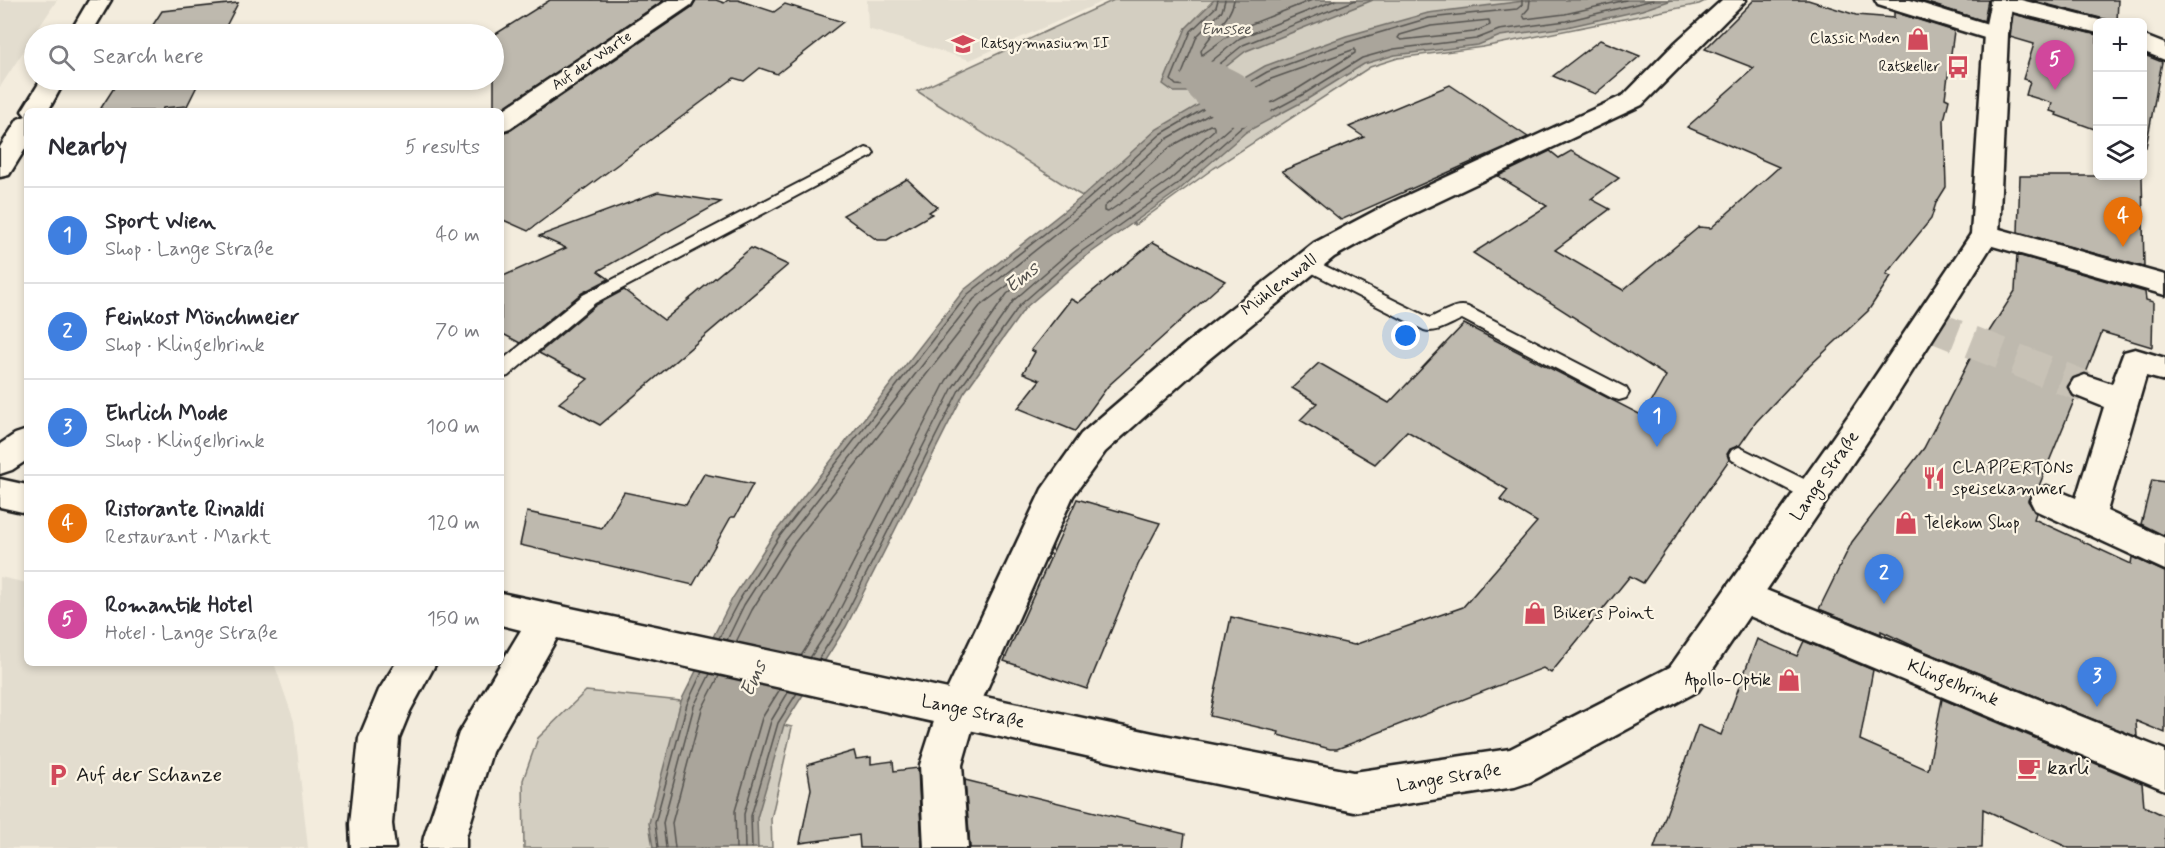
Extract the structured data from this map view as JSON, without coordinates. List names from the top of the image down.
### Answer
{
  "streets": {
    "street": [
      "Auf der Warte",
      "Mühlenwall",
      "Lange Straße",
      "Klingelbrink"
    ]
  },
  "crossings": [
    ["Mühlenwall", "Lange Straße"],
    ["Lange Straße", "Klingelbrink"]
  ],
  "water": ["Emssee", "Ems"],
  "places": {
    "shop": [
      "Classic Moden",
      "Telekom Shop",
      "Bikers Point",
      "Apollo-Optik"
    ],
    "school or university": ["Ratsgymnasium II"],
    "bus stop": ["Ratskeller"],
    "restaurant": ["CLAPPERTONs speisekammer"],
    "cafe": ["karli"],
    "parking": ["Auf der Schanze"]
  },
  "page": {
    "map_buttons": ["+", "−"],
    "search": "Search here",
    "pins": [
      "5",
      "4",
      "1",
      "2",
      "3"
    ],
    "heading": ["Nearby", "5 results"],
    "list": [
      {
        "mark": "1",
        "name": "Sport Wien",
        "note": "Shop · Lange Straße",
        "value": "40 m"
      },
      {
        "mark": "2",
        "name": "Feinkost Mönchmeier",
        "note": "Shop · Klingelbrink",
        "value": "70 m"
      },
      {
        "mark": "3",
        "name": "Ehrlich Mode",
        "note": "Shop · Klingelbrink",
        "value": "100 m"
      },
      {
        "mark": "4",
        "name": "Ristorante Rinaldi",
        "note": "Restaurant · Markt",
        "value": "120 m"
      },
      {
        "mark": "5",
        "name": "Romantik Hotel",
        "note": "Hotel · Lange Straße",
        "value": "150 m"
      }
    ]
  }
}
